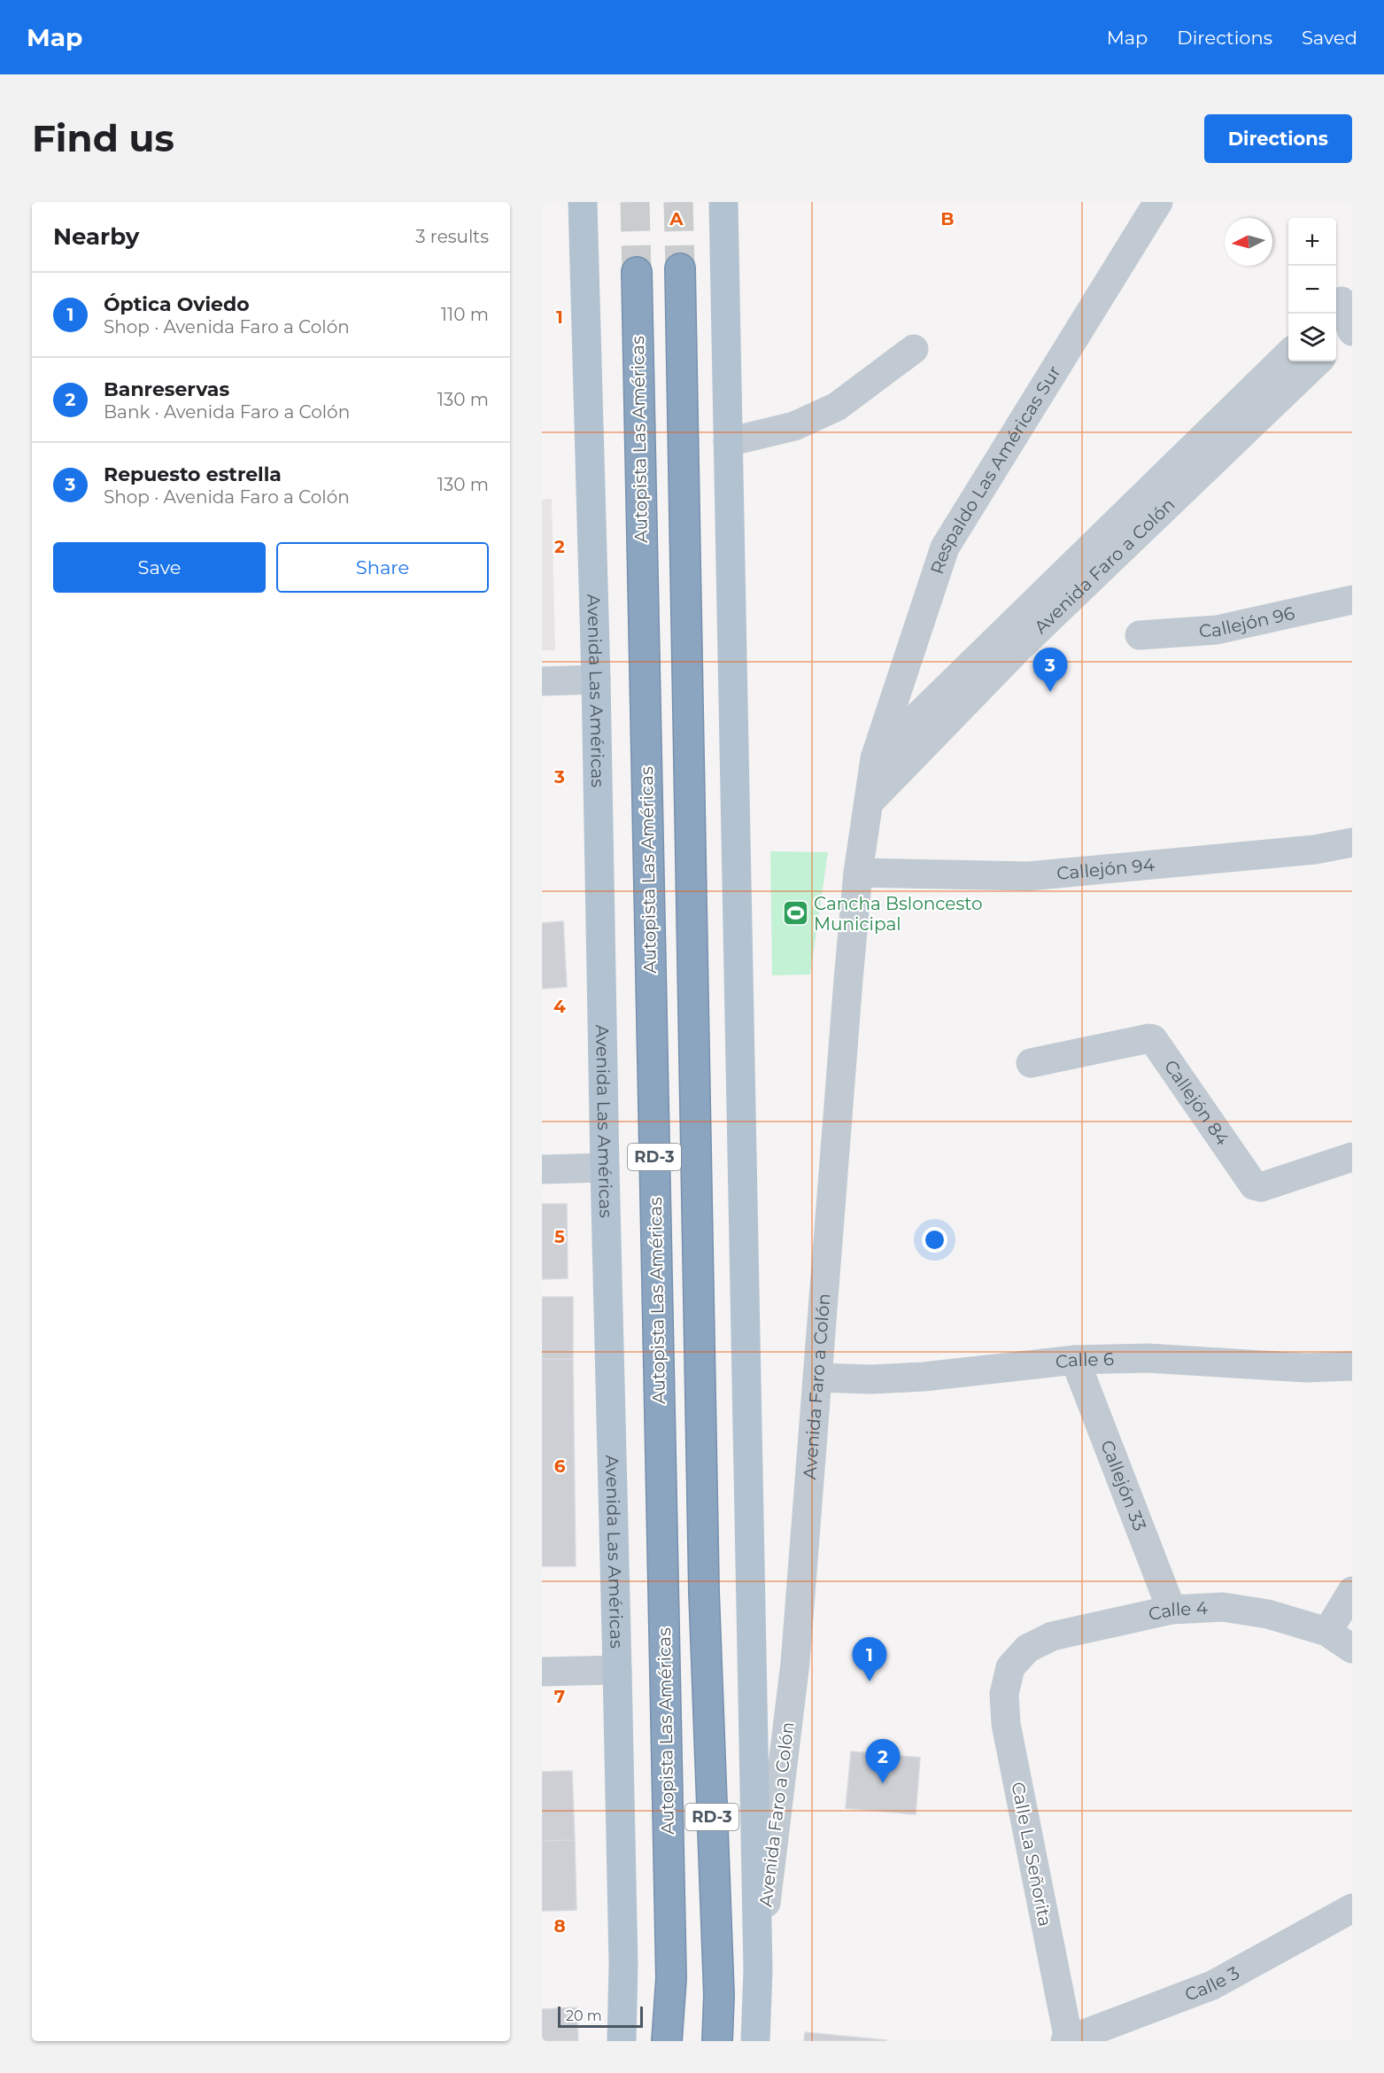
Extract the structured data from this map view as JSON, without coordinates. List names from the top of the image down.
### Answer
{
  "streets": {
    "highway": ["Autopista Las Américas", "RD-3"],
    "main road": ["Avenida Las Américas"],
    "street": [
      "Respaldo Las Américas Sur",
      "Avenida Faro a Colón",
      "Callejón 96",
      "Callejón 94",
      "Callejón 84",
      "Calle 6",
      "Callejón 33",
      "Calle 4",
      "Calle La Señorita",
      "Calle 3"
    ]
  },
  "crossings": [
    ["Respaldo Las Américas Sur", "Avenida Faro a Colón"],
    ["Avenida Faro a Colón", "Callejón 94"],
    ["Avenida Faro a Colón", "Calle 6"],
    ["Calle 6", "Callejón 33"],
    ["Callejón 33", "Calle 4"],
    ["Calle 4", "Calle La Señorita"],
    ["Calle La Señorita", "Calle 3"]
  ],
  "places": {
    "sports": ["Cancha Bsloncesto Municipal"]
  },
  "scale_bar": "20 m",
  "north": "left",
  "page": {
    "header": "Map",
    "nav": ["Map", "Directions", "Saved"],
    "buttons": [
      "Directions",
      ["Save", "Share"]
    ],
    "title": "Find us",
    "heading": ["Nearby", "3 results"],
    "map_buttons": ["+", "−"],
    "list": [
      {
        "mark": "1",
        "name": "Óptica Oviedo",
        "note": "Shop · Avenida Faro a Colón",
        "value": "110 m"
      },
      {
        "mark": "2",
        "name": "Banreservas",
        "note": "Bank · Avenida Faro a Colón",
        "value": "130 m"
      },
      {
        "mark": "3",
        "name": "Repuesto estrella",
        "note": "Shop · Avenida Faro a Colón",
        "value": "130 m"
      }
    ],
    "pins": ["3", "1", "2"],
    "scale": "20 m"
  },
  "grid": {
    "columns": ["A", "B"],
    "rows": [
      "1",
      "2",
      "3",
      "4",
      "5",
      "6",
      "7",
      "8"
    ]
  }
}
